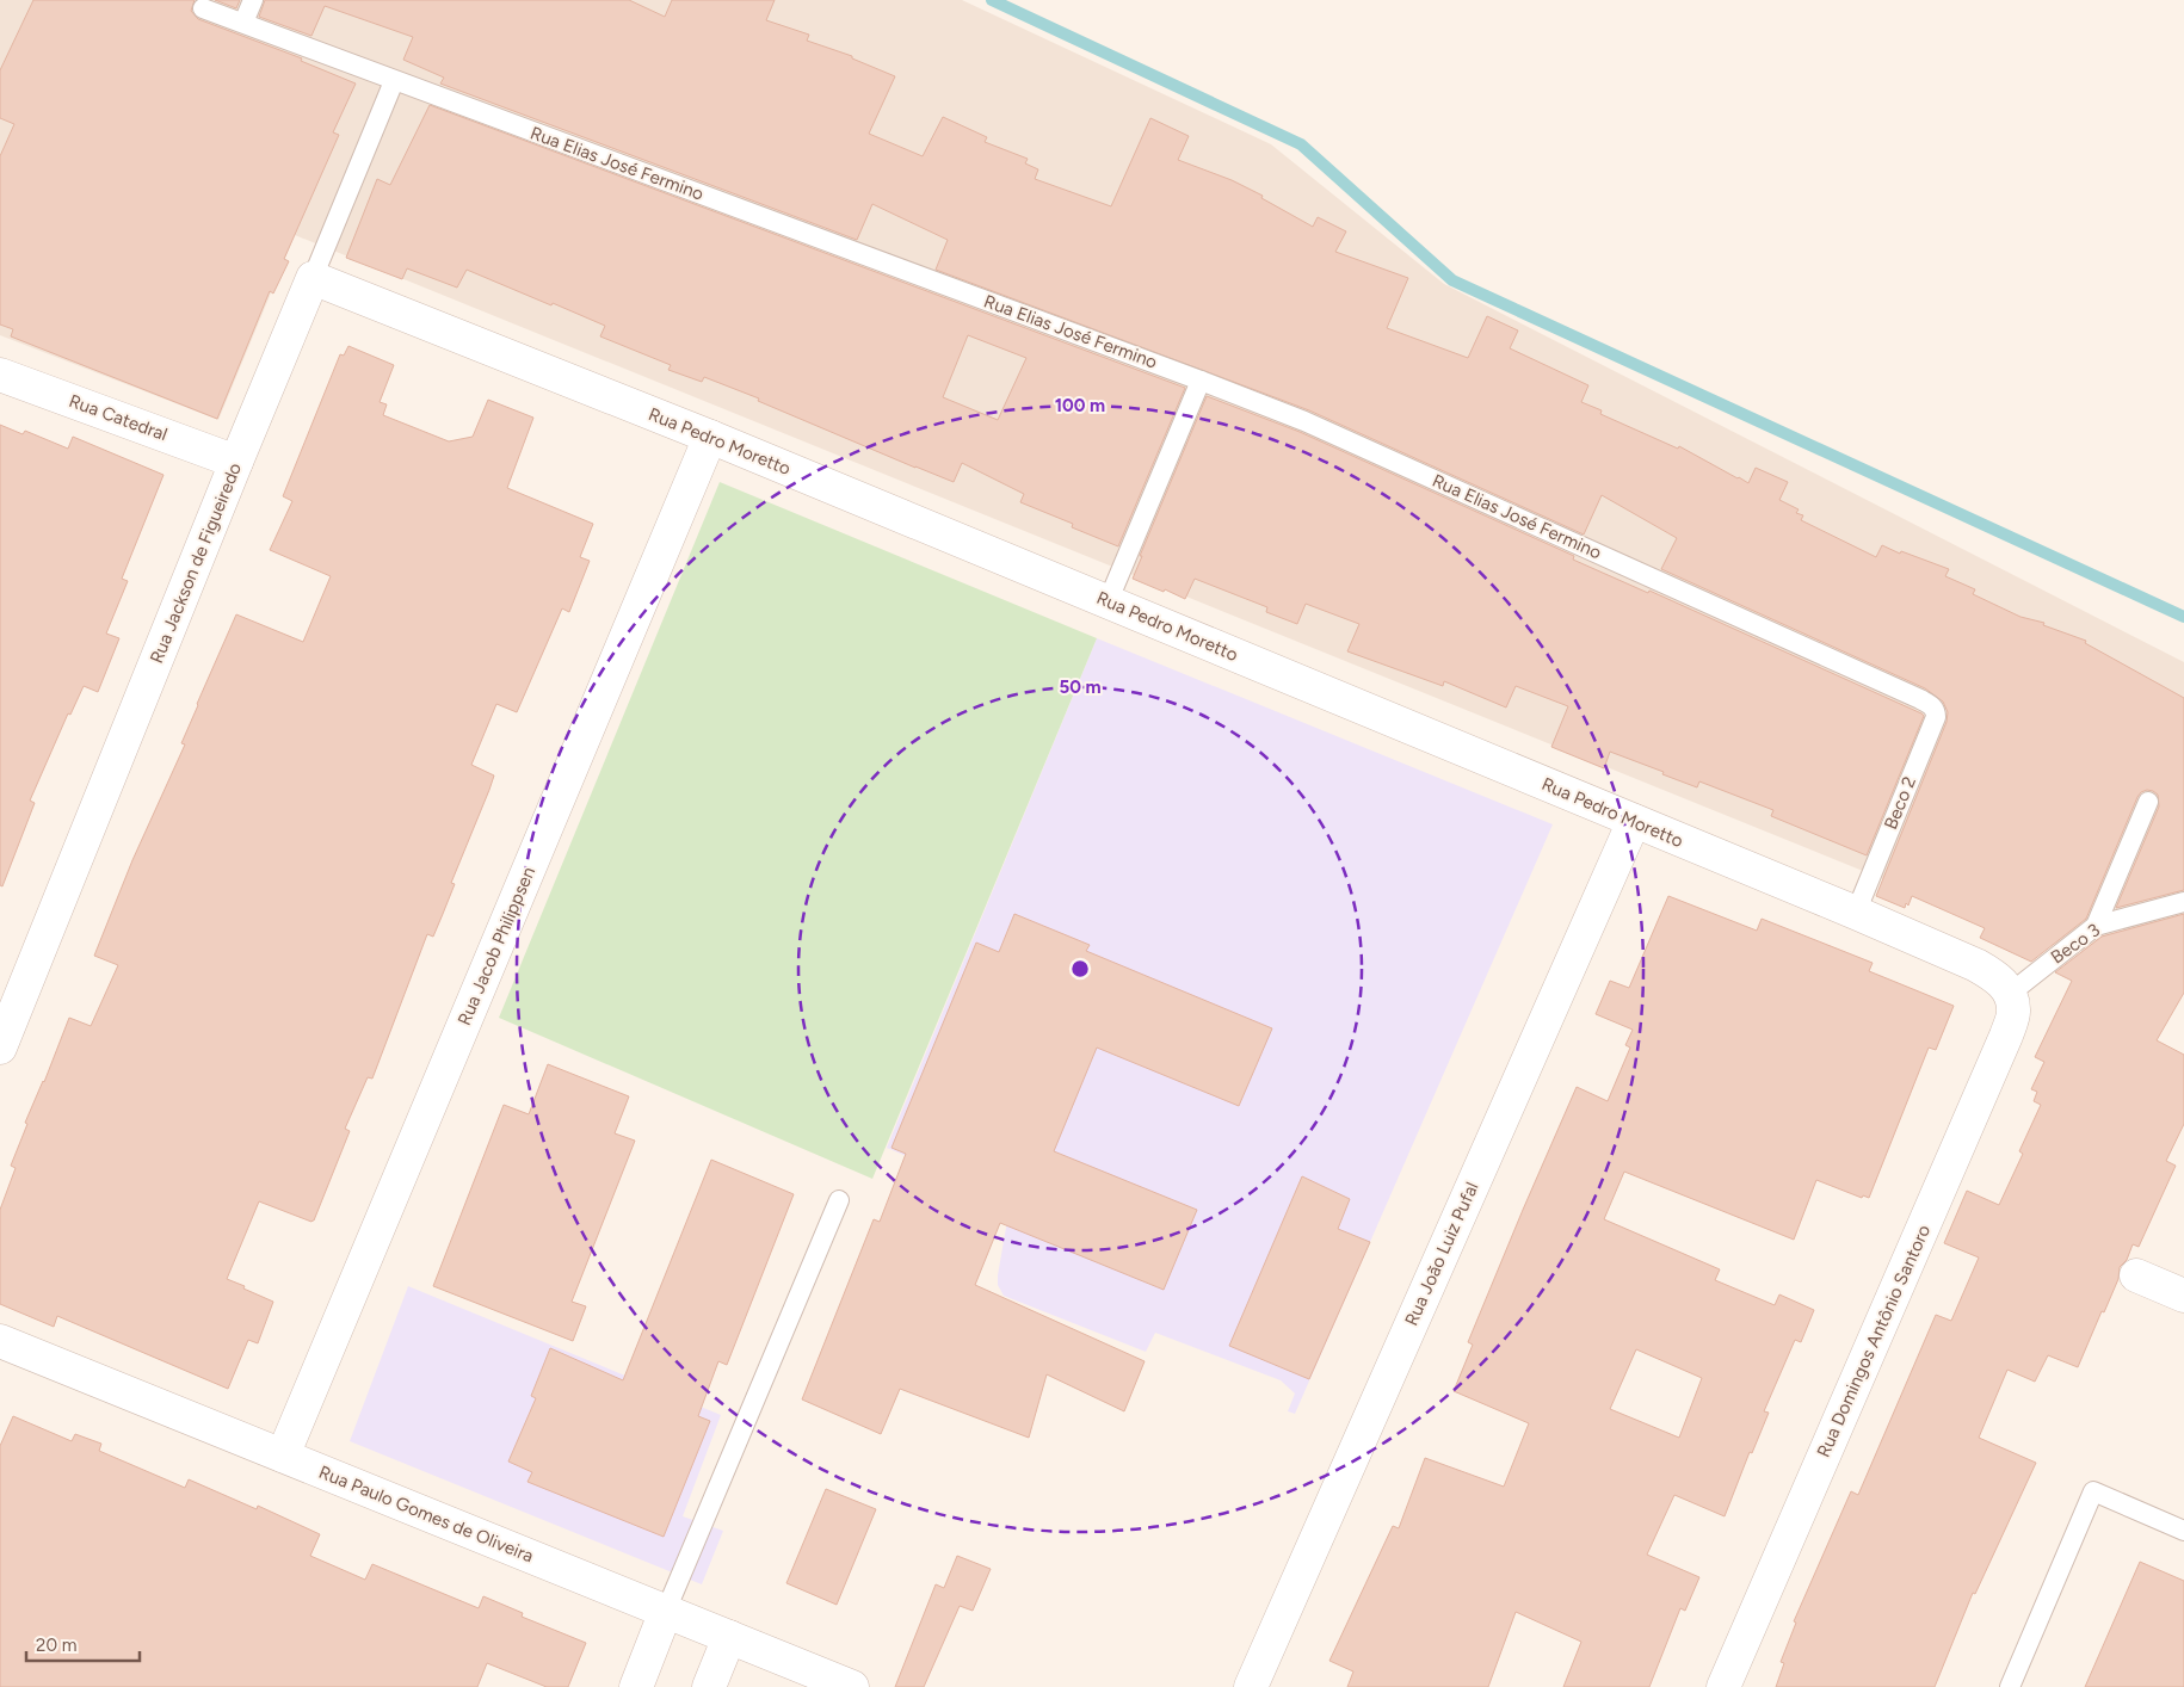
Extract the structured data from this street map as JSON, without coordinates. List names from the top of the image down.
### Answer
{
  "streets": {
    "street": [
      "Rua Catedral",
      "Rua Pedro Moretto",
      "Rua Jackson de Figueiredo",
      "Rua Jacob Philippsen",
      "Rua João Luiz Pufal",
      "Rua Domingos Antônio Santoro",
      "Rua Paulo Gomes de Oliveira"
    ],
    "lane": ["Rua Elias José Fermino", "Beco 2", "Beco 3"]
  },
  "crossings": [
    ["Rua Elias José Fermino", "Rua Jackson de Figueiredo"],
    ["Rua Elias José Fermino", "Beco 2"],
    ["Rua Catedral", "Rua Jackson de Figueiredo"],
    ["Rua Pedro Moretto", "Rua Jackson de Figueiredo"],
    ["Rua Pedro Moretto", "Beco 2"],
    ["Rua Pedro Moretto", "Beco 3"],
    ["Rua Pedro Moretto", "Rua Jacob Philippsen"],
    ["Rua Pedro Moretto", "Rua João Luiz Pufal"],
    ["Rua Pedro Moretto", "Rua Domingos Antônio Santoro"],
    ["Beco 3", "Rua Domingos Antônio Santoro"],
    ["Rua Jacob Philippsen", "Rua Paulo Gomes de Oliveira"]
  ],
  "scale_bar": "20 m",
  "rings": ["100 m", "50 m"]
}
